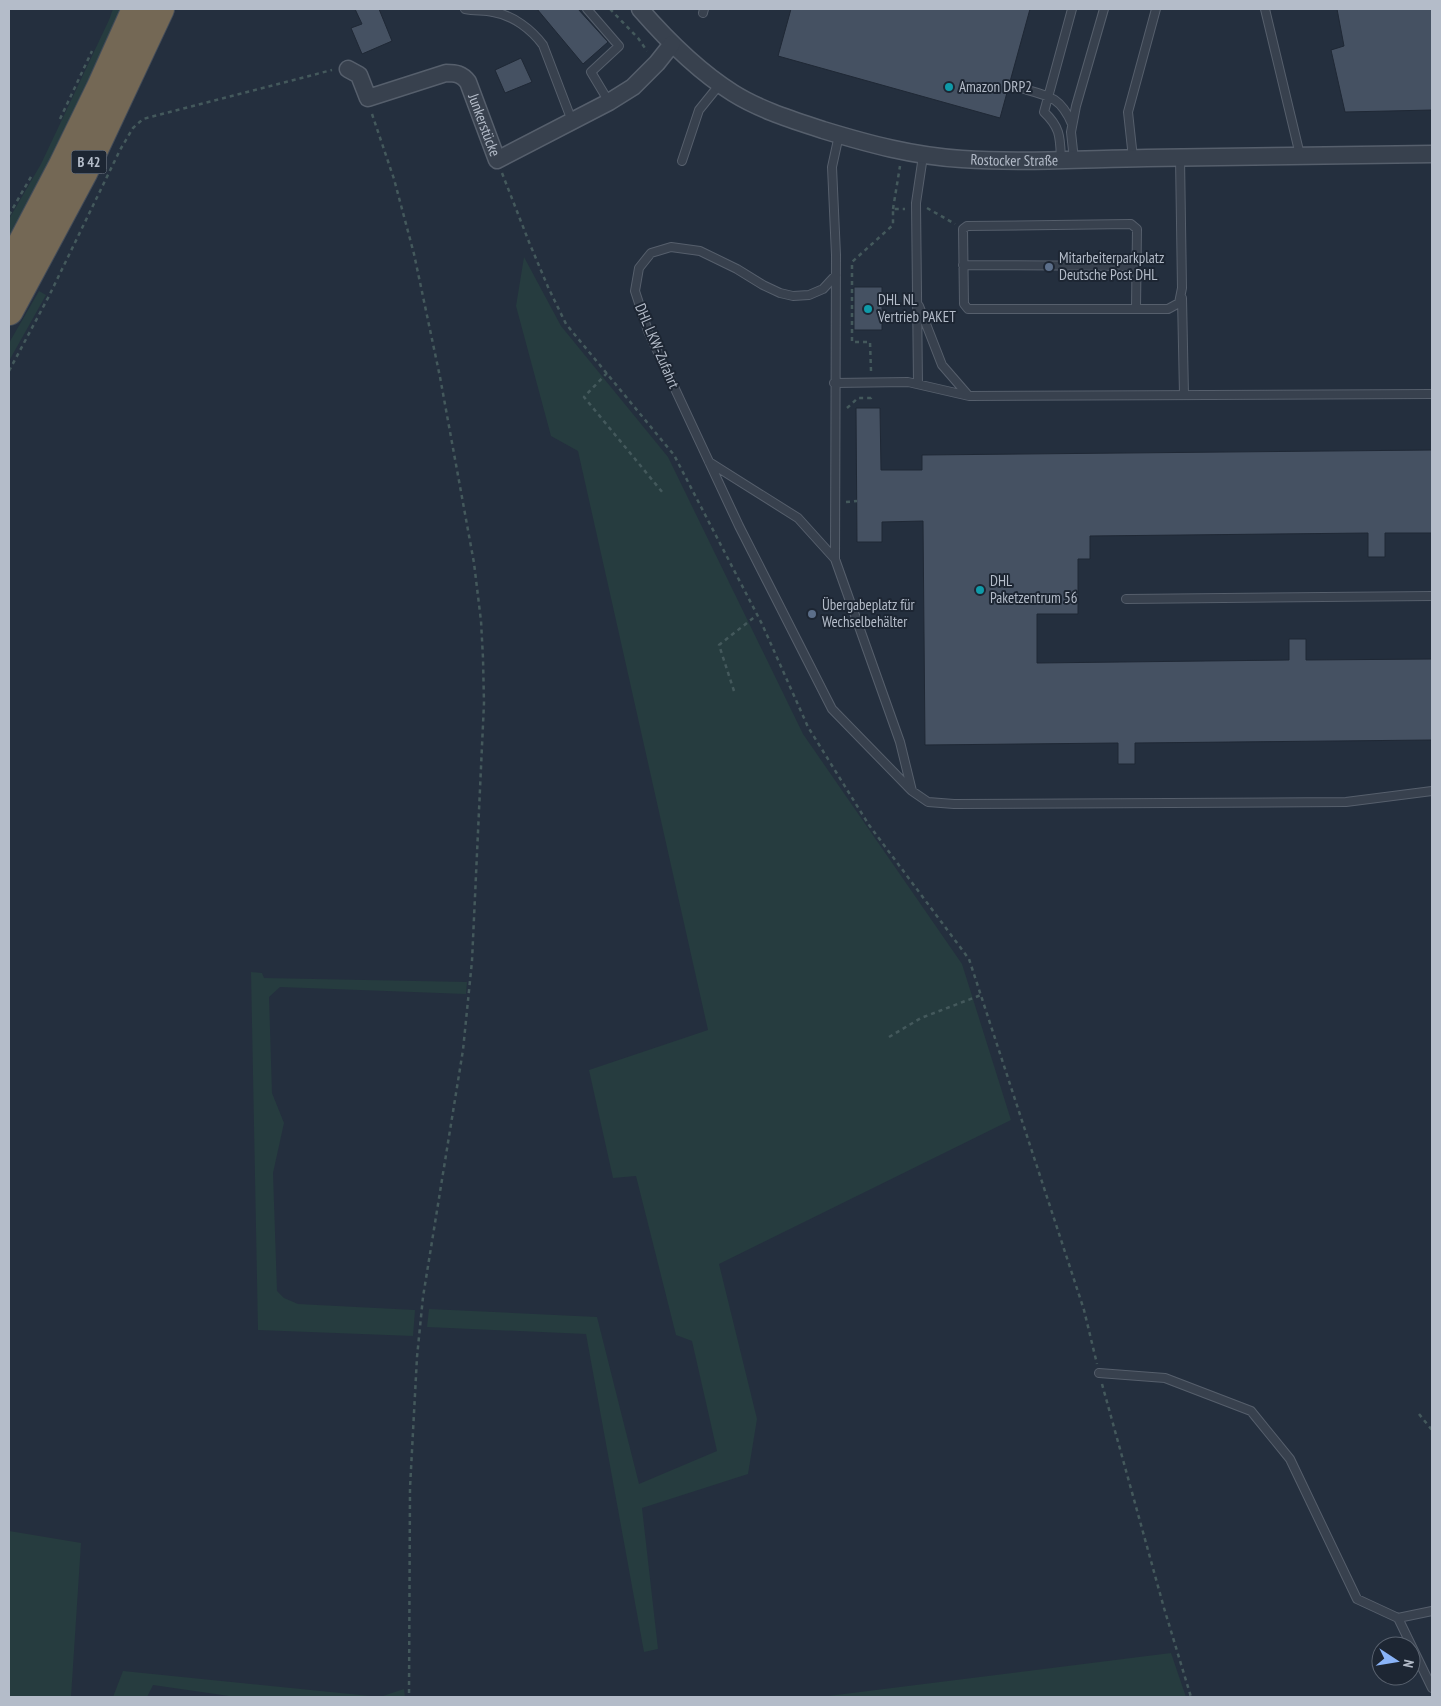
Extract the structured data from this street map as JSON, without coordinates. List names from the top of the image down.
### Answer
{
  "streets": {
    "highway": ["B 42"],
    "street": ["Junkerstücke", "Rostocker Straße"],
    "lane": ["DHL LKW-Zufahrt"]
  },
  "crossings": [
    ["Junkerstücke", "Rostocker Straße"]
  ],
  "places": [
    "Amazon DRP2",
    "Mitarbeiterparkplatz Deutsche Post DHL",
    "DHL NL Vertrieb PAKET",
    "DHL Paketzentrum 56",
    "Übergabeplatz für Wechselbehälter"
  ],
  "north": "right"
}
